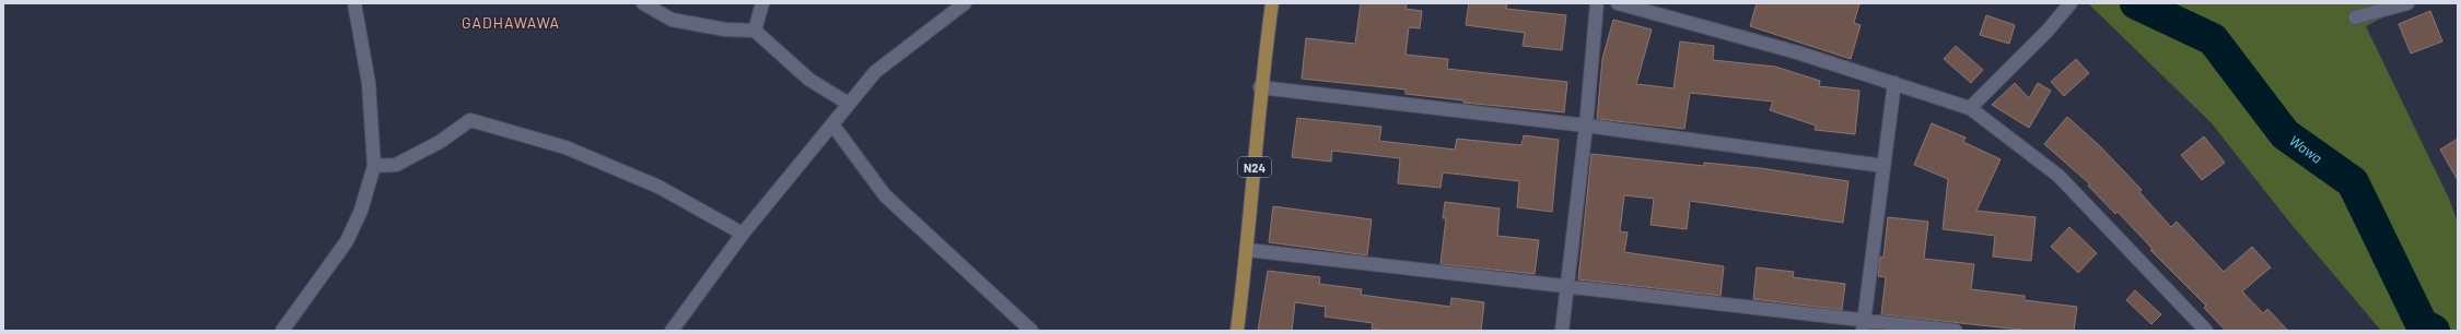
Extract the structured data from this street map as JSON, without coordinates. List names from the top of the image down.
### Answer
{
  "streets": {
    "main road": ["N24"]
  },
  "districts": ["GADHAWAWA"],
  "water": ["Wawa"]
}
